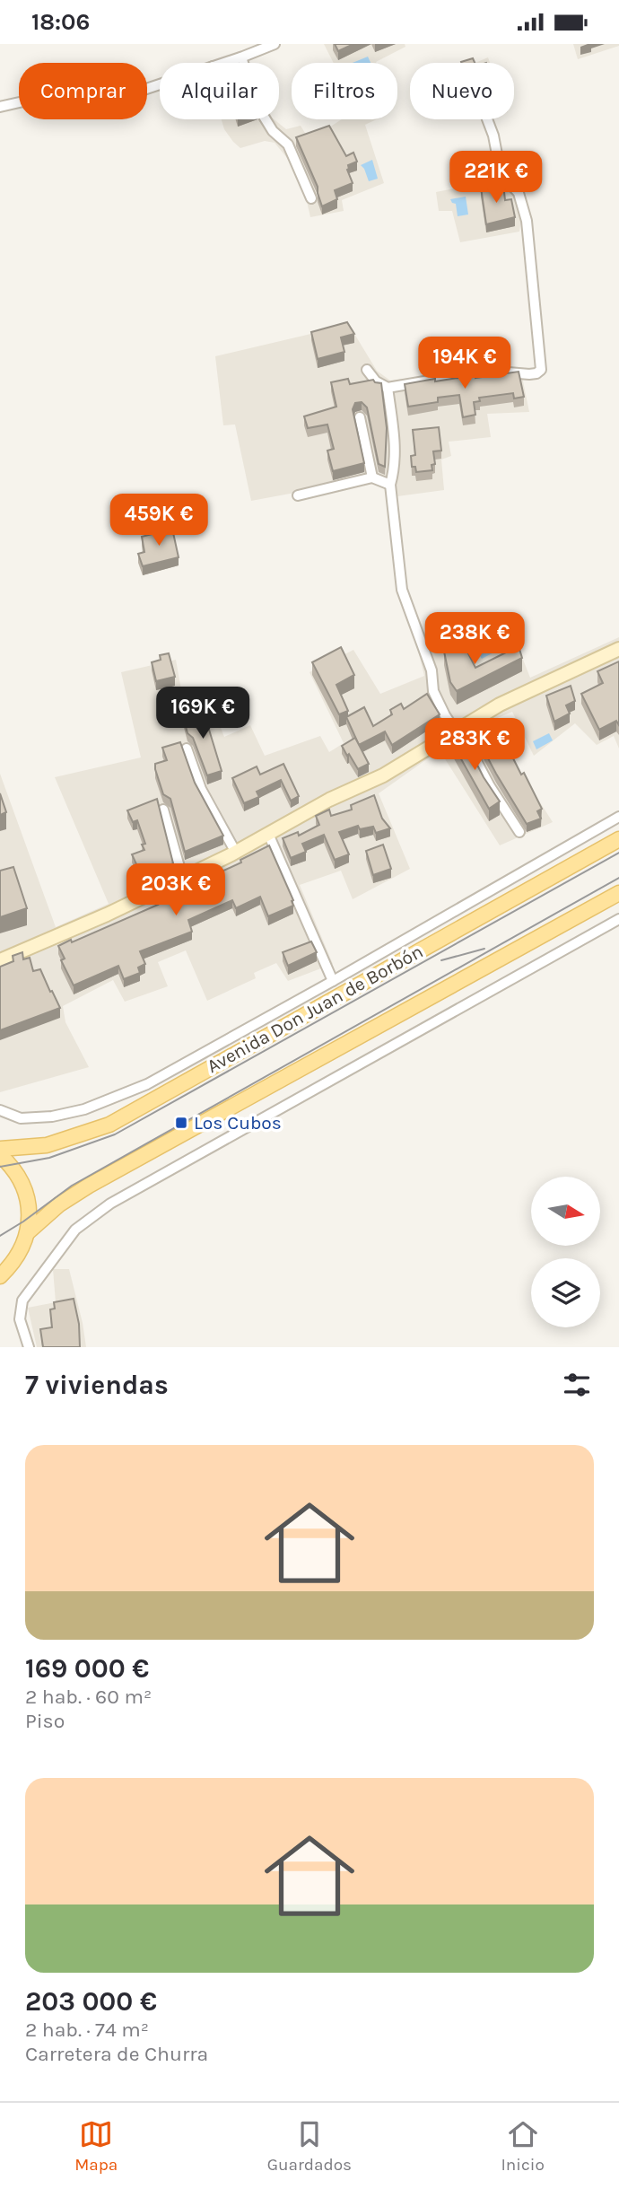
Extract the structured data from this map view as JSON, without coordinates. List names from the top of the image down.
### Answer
{
  "streets": {
    "main road": ["Avenida Don Juan de Borbón"]
  },
  "places": {
    "transit": ["Los Cubos"]
  },
  "north": "right",
  "page": {
    "status": "18:06",
    "chip": [
      "Comprar",
      "Alquilar",
      "Filtros",
      "Nuevo"
    ],
    "price": [
      "221K €",
      "194K €",
      "459K €",
      "238K €",
      "169K €",
      "283K €",
      "203K €"
    ],
    "heading": "7 viviendas",
    "list": [
      {
        "name": "169 000 €",
        "note": "2 hab. · 60 m² · Piso"
      },
      {
        "name": "203 000 €",
        "note": "2 hab. · 74 m² · Carretera de Churra"
      }
    ],
    "tabs": ["Mapa", "Guardados", "Inicio"]
  }
}
